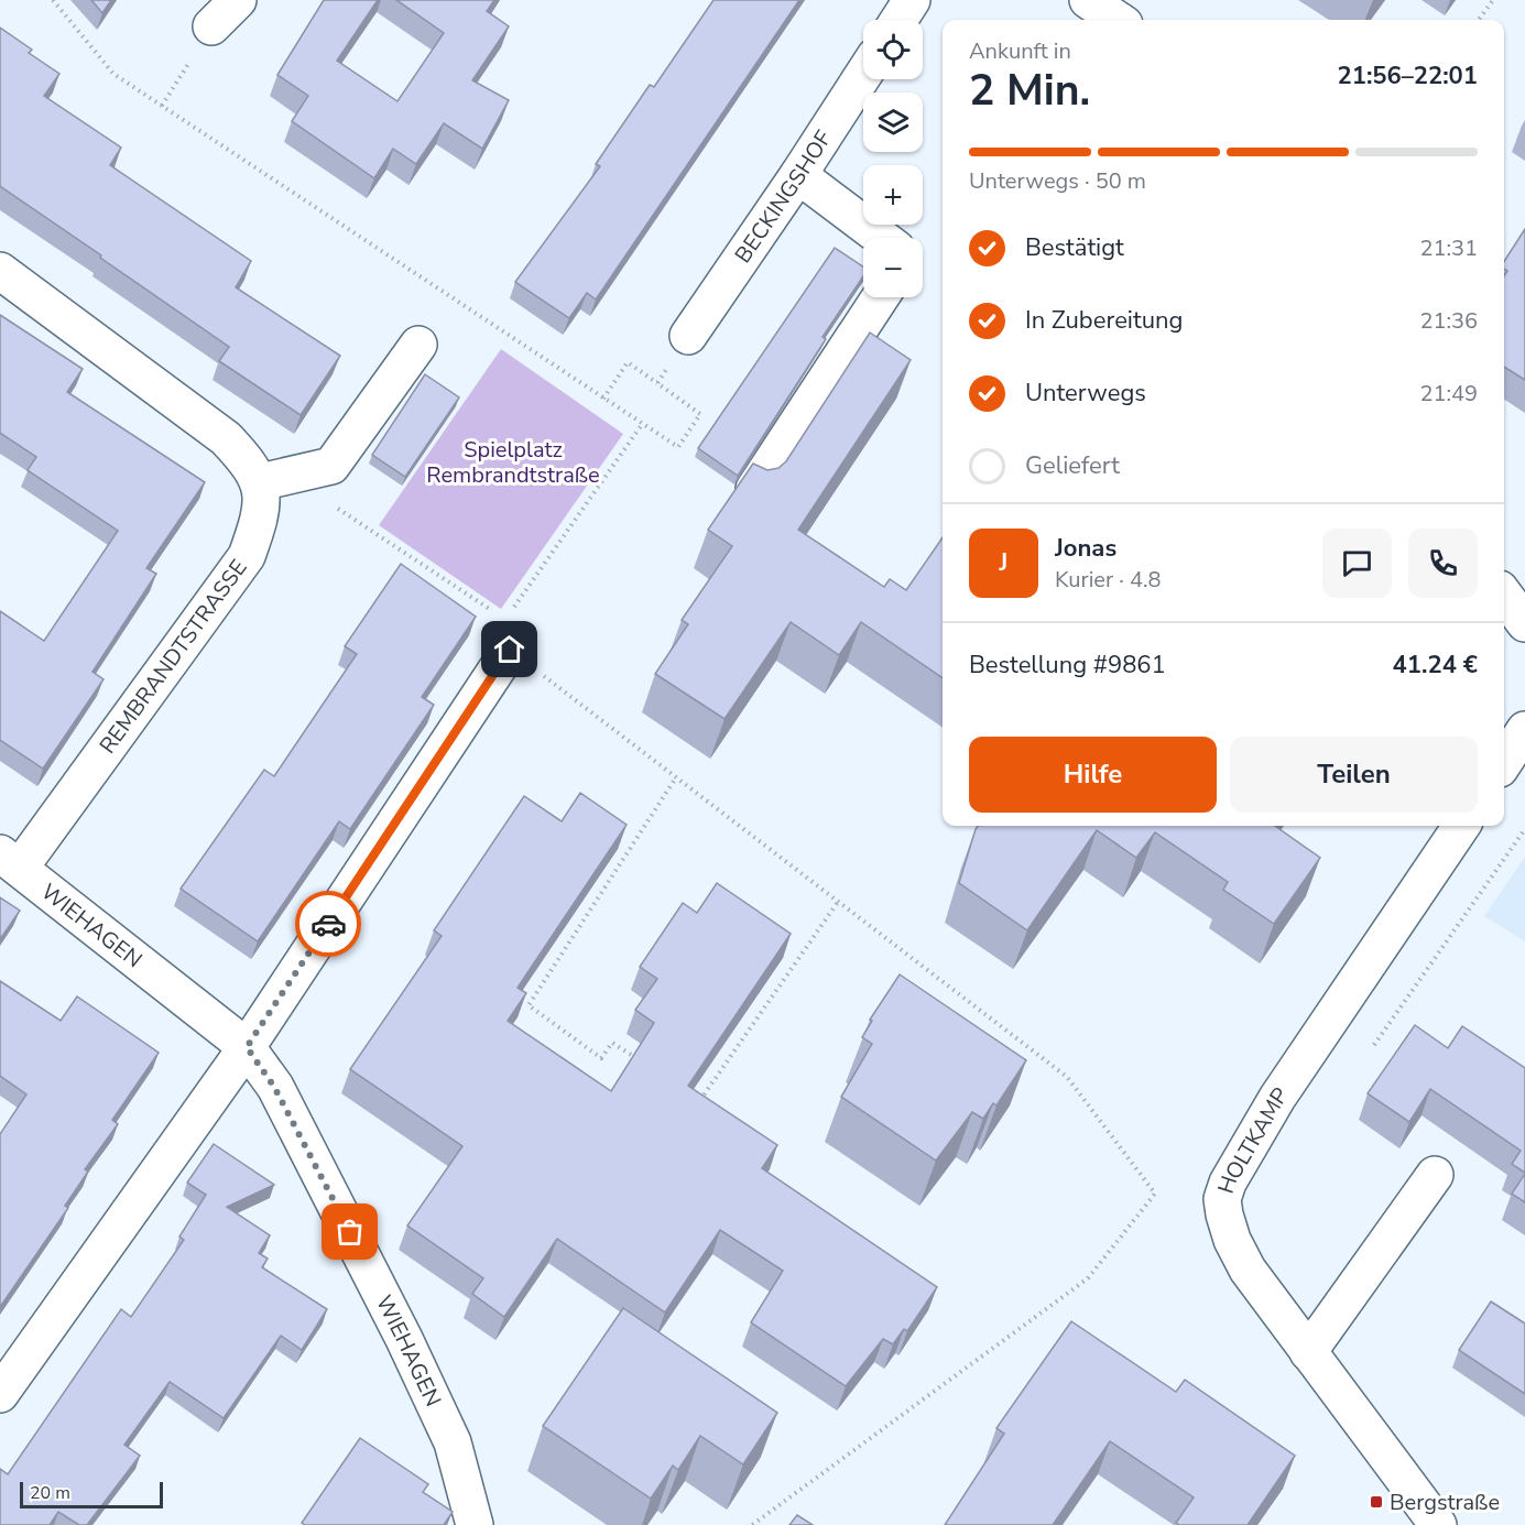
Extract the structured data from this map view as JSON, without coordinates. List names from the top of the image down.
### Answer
{
  "streets": {
    "street": [
      "BECKINGSHOF",
      "REMBRANDTSTRASSE",
      "WIEHAGEN",
      "HOLTKAMP"
    ]
  },
  "crossings": [
    ["REMBRANDTSTRASSE", "WIEHAGEN"]
  ],
  "parks": ["Spielplatz Rembrandtstraße"],
  "places": {
    "transit": ["Bergstraße"]
  },
  "scale_bar": "20 m",
  "page": {
    "map_buttons": ["+", "−"],
    "heading": ["2 Min.", "Ankunft in", "21:56–22:01"],
    "panel": [
      "Jonas",
      "Kurier · 4.8",
      "Bestellung #9861",
      "41.24 €"
    ],
    "bar": "Unterwegs · 50 m",
    "list": [
      ["Bestätigt", "21:31"],
      ["In Zubereitung", "21:36"],
      ["Unterwegs", "21:49"],
      "Geliefert"
    ],
    "round": "J",
    "buttons": ["Hilfe", "Teilen"],
    "scale": "20 m"
  }
}
